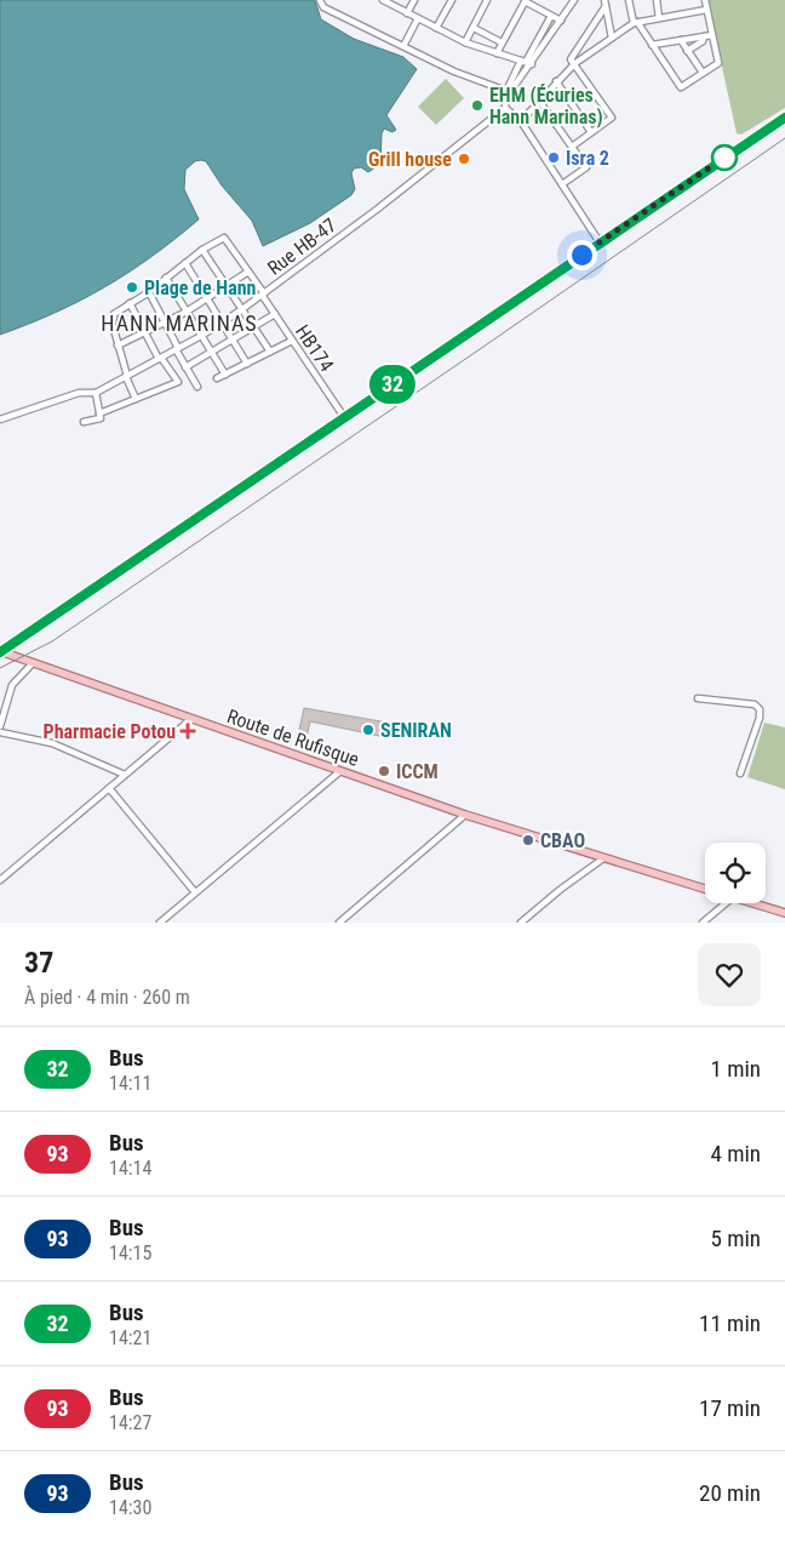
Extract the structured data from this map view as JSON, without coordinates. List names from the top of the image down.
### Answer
{
  "streets": {
    "main road": ["Route de Rufisque"],
    "street": ["Rue HB-47", "HB174"]
  },
  "crossings": [
    ["Rue HB-47", "HB174"]
  ],
  "districts": ["HANN MARINAS"],
  "places": {
    "other": [
      "EHM (Écuries Hann Marinas)",
      "Isra 2",
      "Grill house",
      "Plage de Hann",
      "SENIRAN",
      "ICCM",
      "CBAO"
    ],
    "health": ["Pharmacie Potou"]
  },
  "lines": ["bus line 32"],
  "page": {
    "on_map": "32",
    "heading": ["37", "À pied · 4 min · 260 m"],
    "list": [
      {
        "mark": "32",
        "name": "Bus",
        "note": "14:11",
        "value": "1 min"
      },
      {
        "mark": "93",
        "name": "Bus",
        "note": "14:14",
        "value": "4 min"
      },
      {
        "mark": "93",
        "name": "Bus",
        "note": "14:15",
        "value": "5 min"
      },
      {
        "mark": "32",
        "name": "Bus",
        "note": "14:21",
        "value": "11 min"
      },
      {
        "mark": "93",
        "name": "Bus",
        "note": "14:27",
        "value": "17 min"
      },
      {
        "mark": "93",
        "name": "Bus",
        "note": "14:30",
        "value": "20 min"
      }
    ]
  }
}
